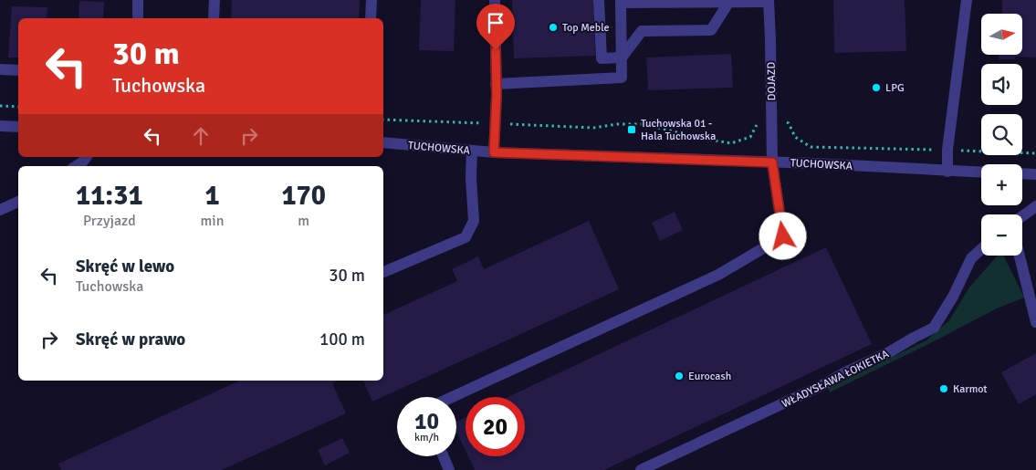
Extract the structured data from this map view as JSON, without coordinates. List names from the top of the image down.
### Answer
{
  "streets": {
    "street": ["DOJAZD", "TUCHOWSKA", "WŁADYSŁAWA ŁOKIETKA"]
  },
  "crossings": [
    ["DOJAZD", "TUCHOWSKA"]
  ],
  "places": {
    "other": [
      "Top Meble",
      "LPG",
      "Eurocash",
      "Karmot"
    ],
    "transit": ["Tuchowska 01 - Hala Tuchowska"]
  },
  "north": "right",
  "page": {
    "map_buttons": ["+", "−"],
    "turn": ["30 m", "Tuchowska"],
    "eta": [
      "11:31",
      "Przyjazd",
      "1",
      "min",
      "170",
      "m"
    ],
    "list": [
      {
        "name": "Skręć w lewo",
        "note": "Tuchowska",
        "value": "30 m"
      },
      {
        "name": "Skręć w prawo",
        "value": "100 m"
      }
    ],
    "speed": "10 km/h",
    "limit": "20"
  }
}
